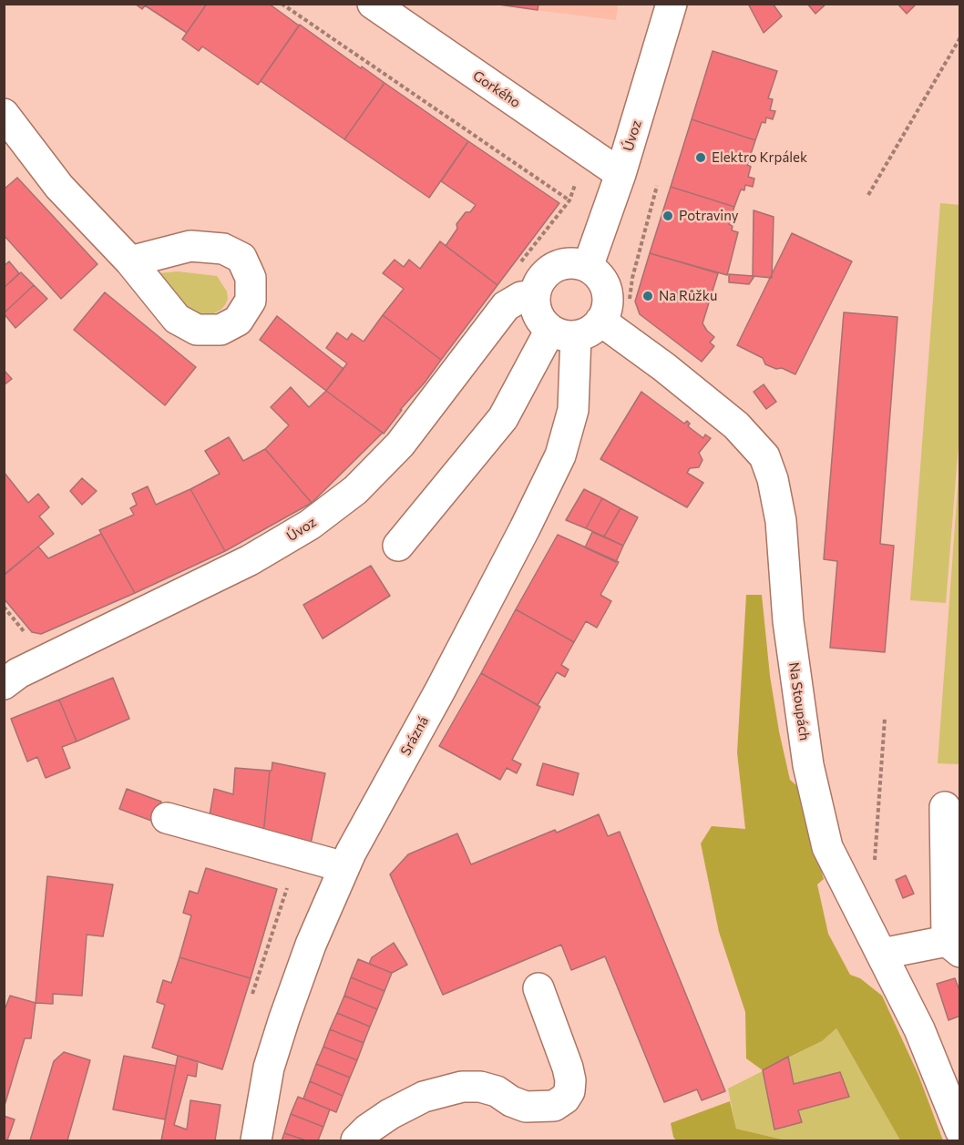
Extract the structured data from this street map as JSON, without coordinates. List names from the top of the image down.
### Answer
{
  "streets": {
    "street": [
      "Gorkého",
      "Úvoz",
      "Na Stoupách",
      "Srázná"
    ]
  },
  "crossings": [
    ["Gorkého", "Úvoz"],
    ["Úvoz", "Na Stoupách"],
    ["Úvoz", "Srázná"],
    ["Na Stoupách", "Srázná"]
  ],
  "places": ["Elektro Krpálek", "Potraviny", "Na Růžku"]
}
